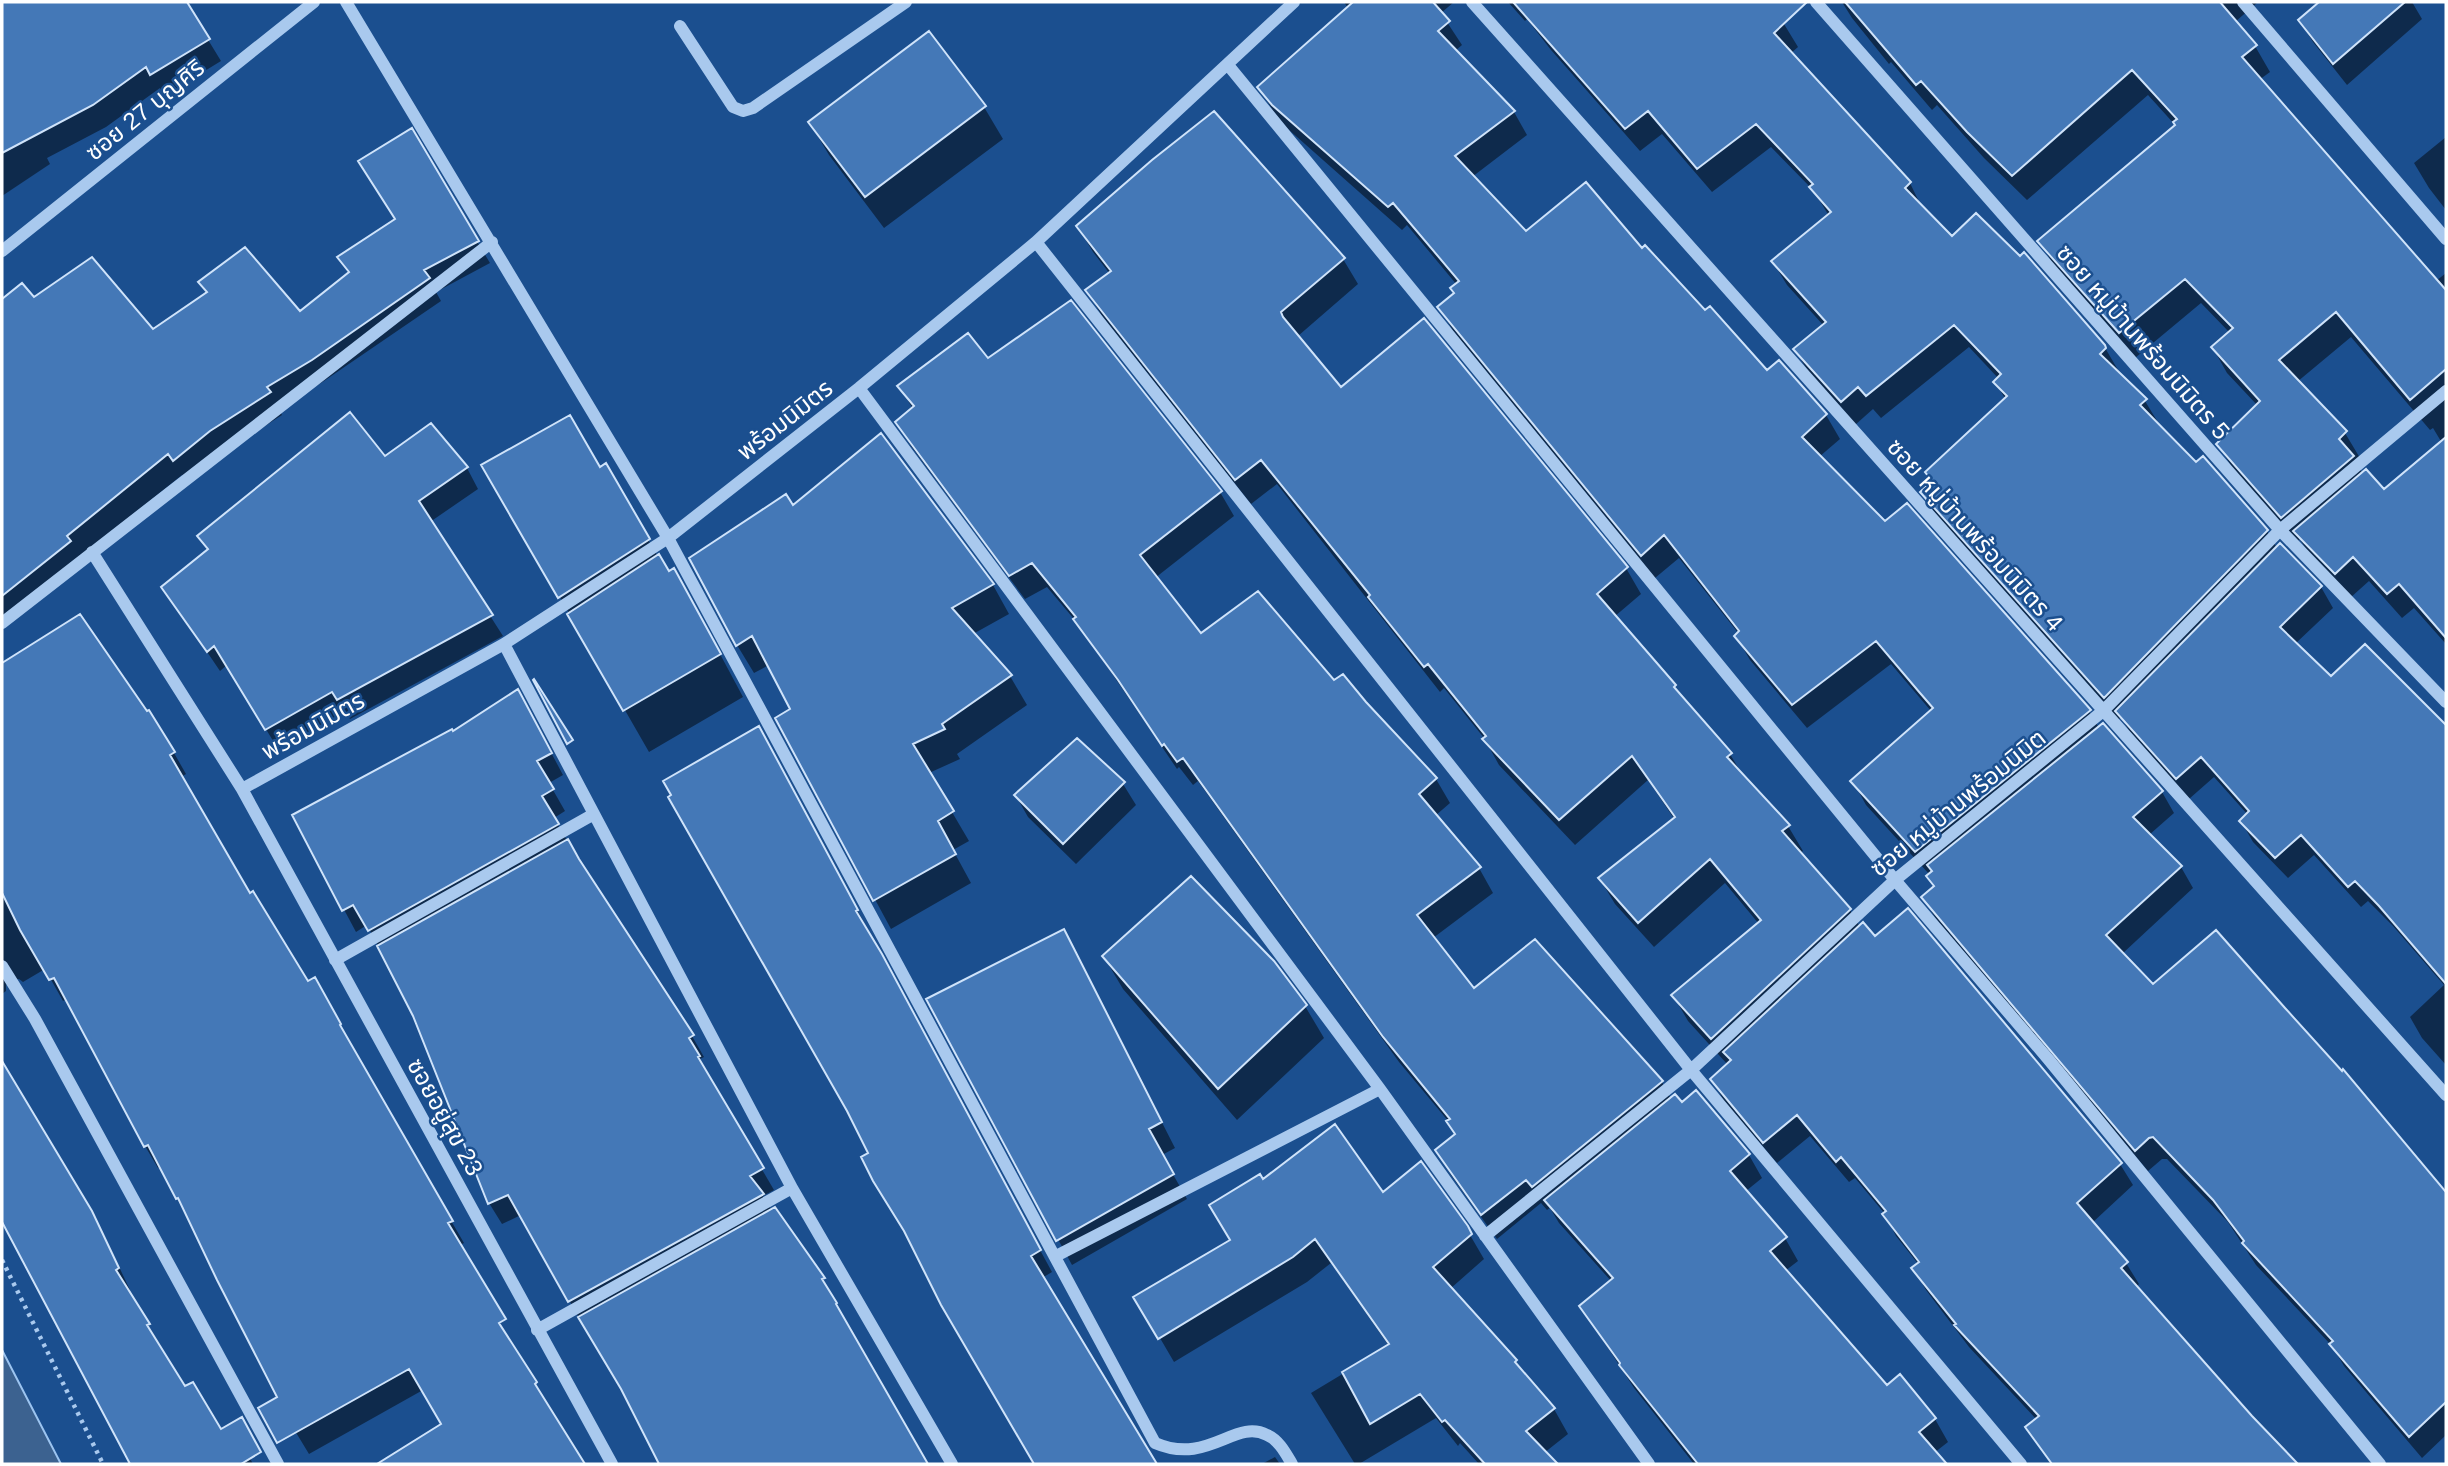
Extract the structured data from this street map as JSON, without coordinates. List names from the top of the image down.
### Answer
{
  "streets": {
    "street": [
      "ซอย 27 บุญศิริ",
      "ซอย หมู่บ้านพร้อมนิมิตร 5",
      "พร้อมนิมิตร",
      "ซอย หมู่บ้านพร้อมนิมิตร 4",
      "ซอย หมู่บ้านพร้อมนิมิต",
      "ซอยอยู่สุข 23"
    ]
  },
  "crossings": [
    ["ซอย หมู่บ้านพร้อมนิมิตร 5", "ซอย หมู่บ้านพร้อมนิมิต"],
    ["พร้อมนิมิตร", "ซอยอยู่สุข 23"],
    ["ซอย หมู่บ้านพร้อมนิมิตร 4", "ซอย หมู่บ้านพร้อมนิมิต"]
  ]
}
